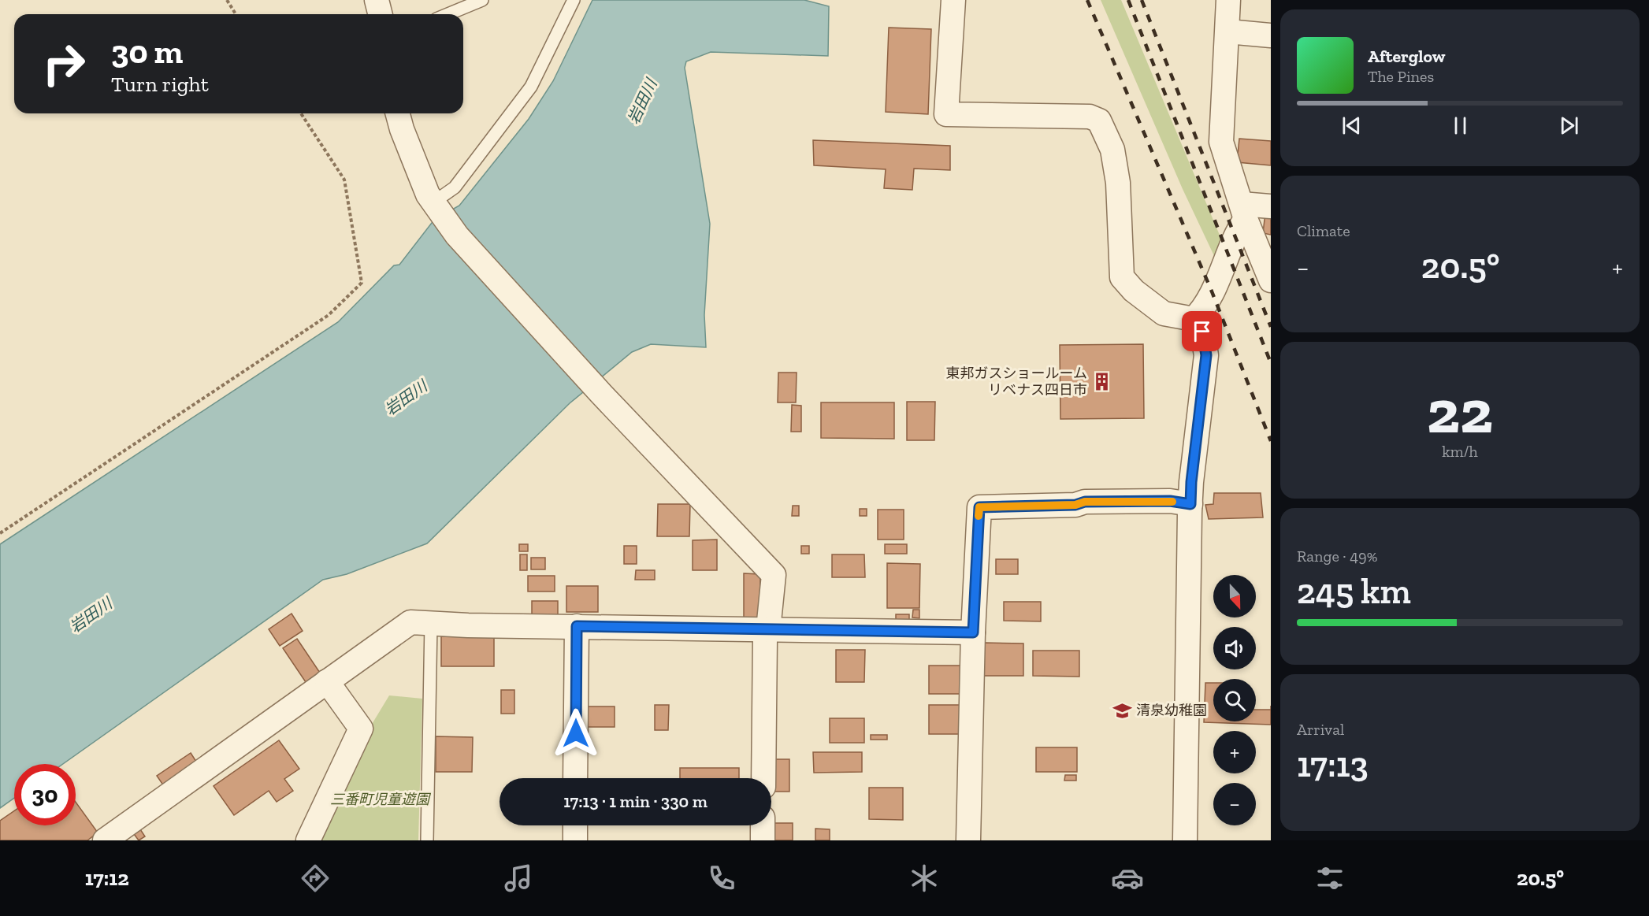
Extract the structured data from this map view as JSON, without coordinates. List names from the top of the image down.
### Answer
{
  "water": ["岩田川"],
  "parks": ["三番町児童遊園"],
  "places": {
    "building": ["東邦ガスショールーム リベナス四日市"],
    "school or university": ["清泉幼稚園"]
  },
  "north": "bottom",
  "page": {
    "turn": ["30 m", "Turn right"],
    "song": ["Afterglow", "The Pines"],
    "tile": [
      "Climate",
      ["22", "km/h"],
      ["Range · 49%", "245 km"],
      ["Arrival", "17:13"]
    ],
    "heat": ["−", "20.5°", "+"],
    "map_buttons": ["+", "−"],
    "limit": "30",
    "trip": "17:13 · 1 min · 330 m",
    "tabs": ["17:12", "20.5°"]
  }
}
